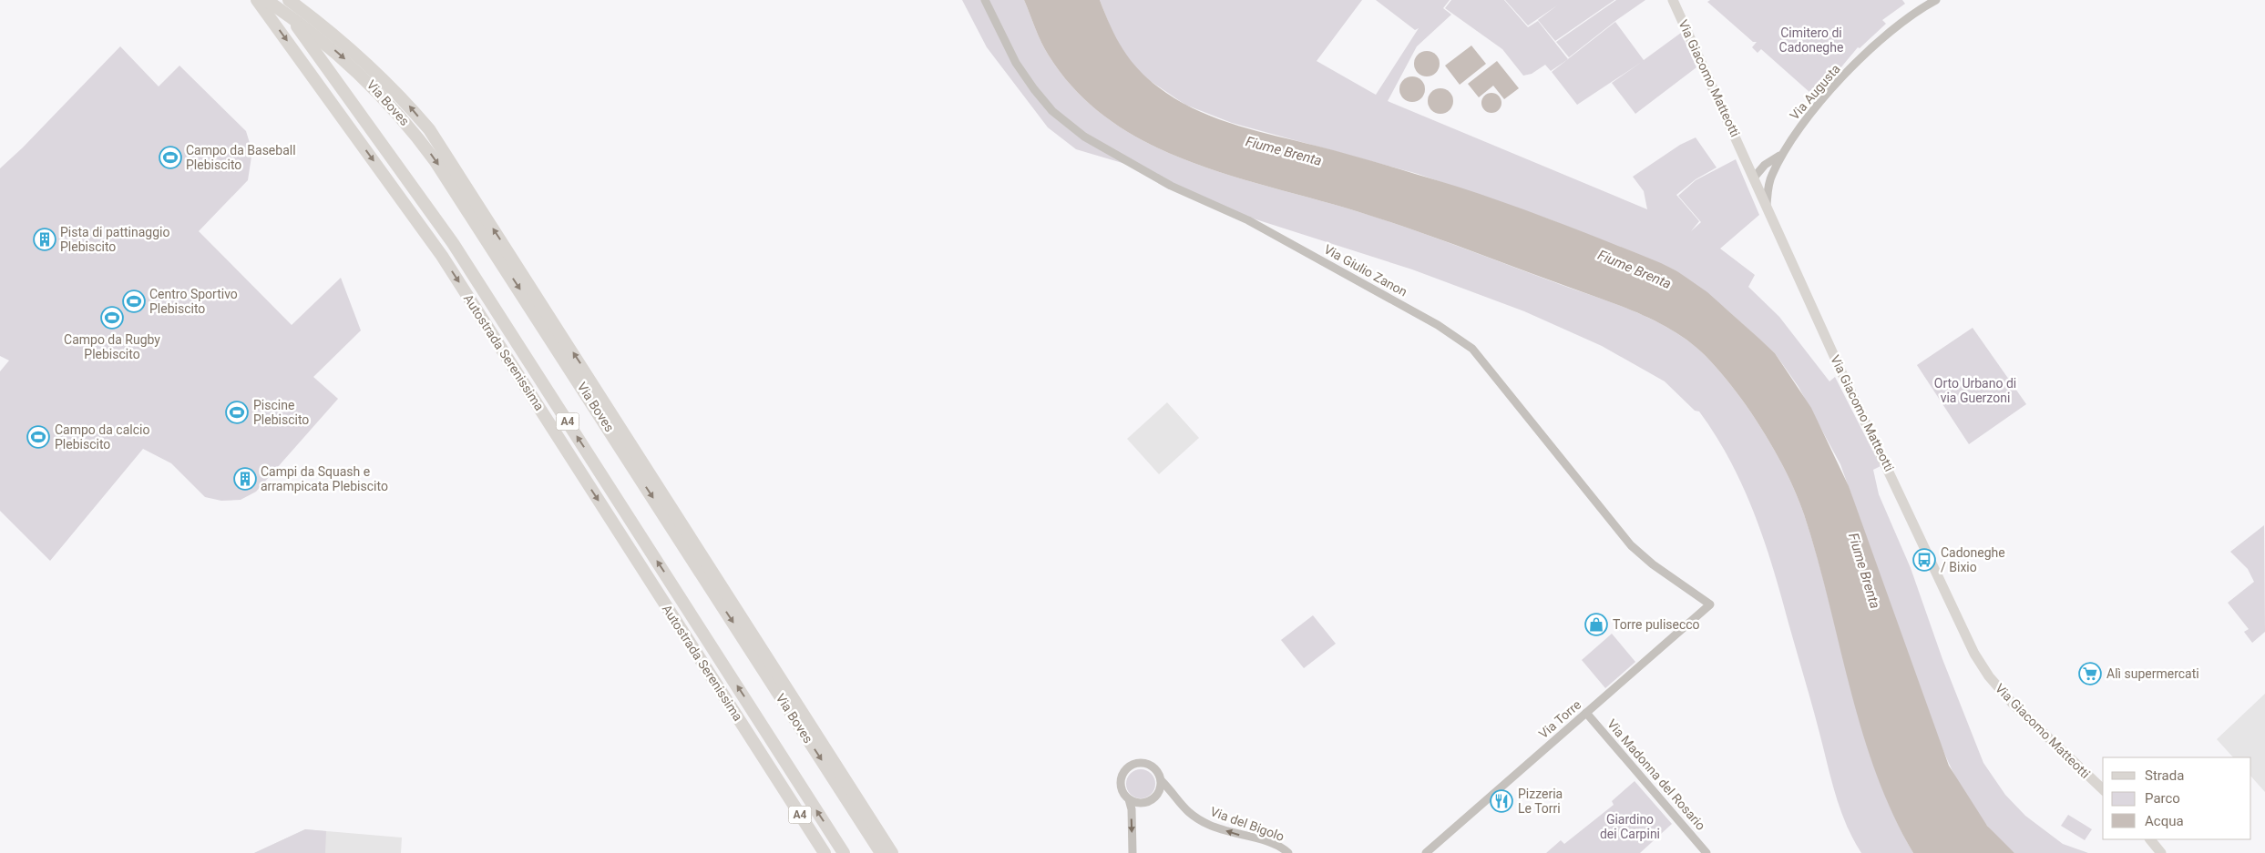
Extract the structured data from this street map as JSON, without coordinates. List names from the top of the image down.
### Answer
{
  "streets": {
    "highway": ["Via Boves", "Autostrada Serenissima", "A4"],
    "main road": ["Via Giacomo Matteotti"],
    "street": [
      "Via Augusta",
      "Via Giulio Zanon",
      "Via Torre",
      "Via Madonna del Rosario",
      "Via del Bigolo"
    ]
  },
  "crossings": [
    ["Via Giacomo Matteotti", "Via Augusta"],
    ["Via Giulio Zanon", "Via Torre"],
    ["Via Torre", "Via Madonna del Rosario"]
  ],
  "one_way": ["Via del Bigolo"],
  "water": ["Fiume Brenta"],
  "parks": ["Cimitero di Cadoneghe", "Orto Urbano di via Guerzoni", "Giardino dei Carpini"],
  "places": {
    "sports": [
      "Campo da Baseball Plebiscito",
      "Centro Sportivo Plebiscito",
      "Campo da Rugby Plebiscito",
      "Piscine Plebiscito",
      "Campo da calcio Plebiscito"
    ],
    "building": ["Pista di pattinaggio Plebiscito", "Campi da Squash e arrampicata Plebiscito"],
    "bus stop": ["Cadoneghe / Bixio"],
    "shop": ["Torre pulisecco"],
    "supermarket": ["Alì supermercati"],
    "restaurant": ["Pizzeria Le Torri"]
  },
  "legend": ["Strada", "Parco", "Acqua"]
}
